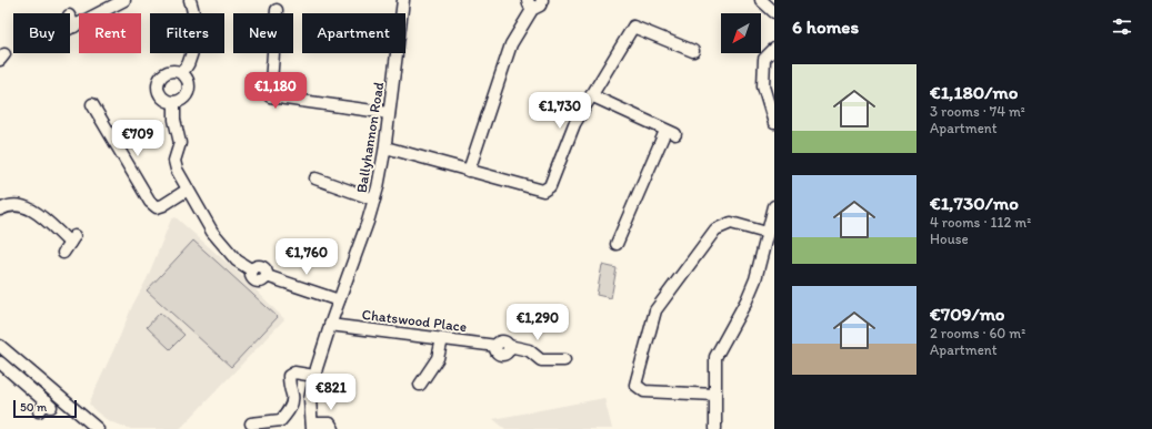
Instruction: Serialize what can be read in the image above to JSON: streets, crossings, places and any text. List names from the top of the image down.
{
  "streets": {
    "street": ["Ballyhannon Road", "Chatswood Place"]
  },
  "crossings": [
    ["Ballyhannon Road", "Chatswood Place"]
  ],
  "scale_bar": "50 m",
  "north": "bottom left",
  "page": {
    "heading": "6 homes",
    "chip": [
      "Buy",
      "Rent",
      "Filters",
      "New",
      "Apartment"
    ],
    "list": [
      {
        "name": "€1,180/mo",
        "note": "3 rooms · 74 m² · Apartment"
      },
      {
        "name": "€1,730/mo",
        "note": "4 rooms · 112 m² · House"
      },
      {
        "name": "€709/mo",
        "note": "2 rooms · 60 m² · Apartment"
      }
    ],
    "price": [
      "€1,180",
      "€1,730",
      "€709",
      "€1,760",
      "€1,290",
      "€821"
    ],
    "scale": "50 m"
  }
}
